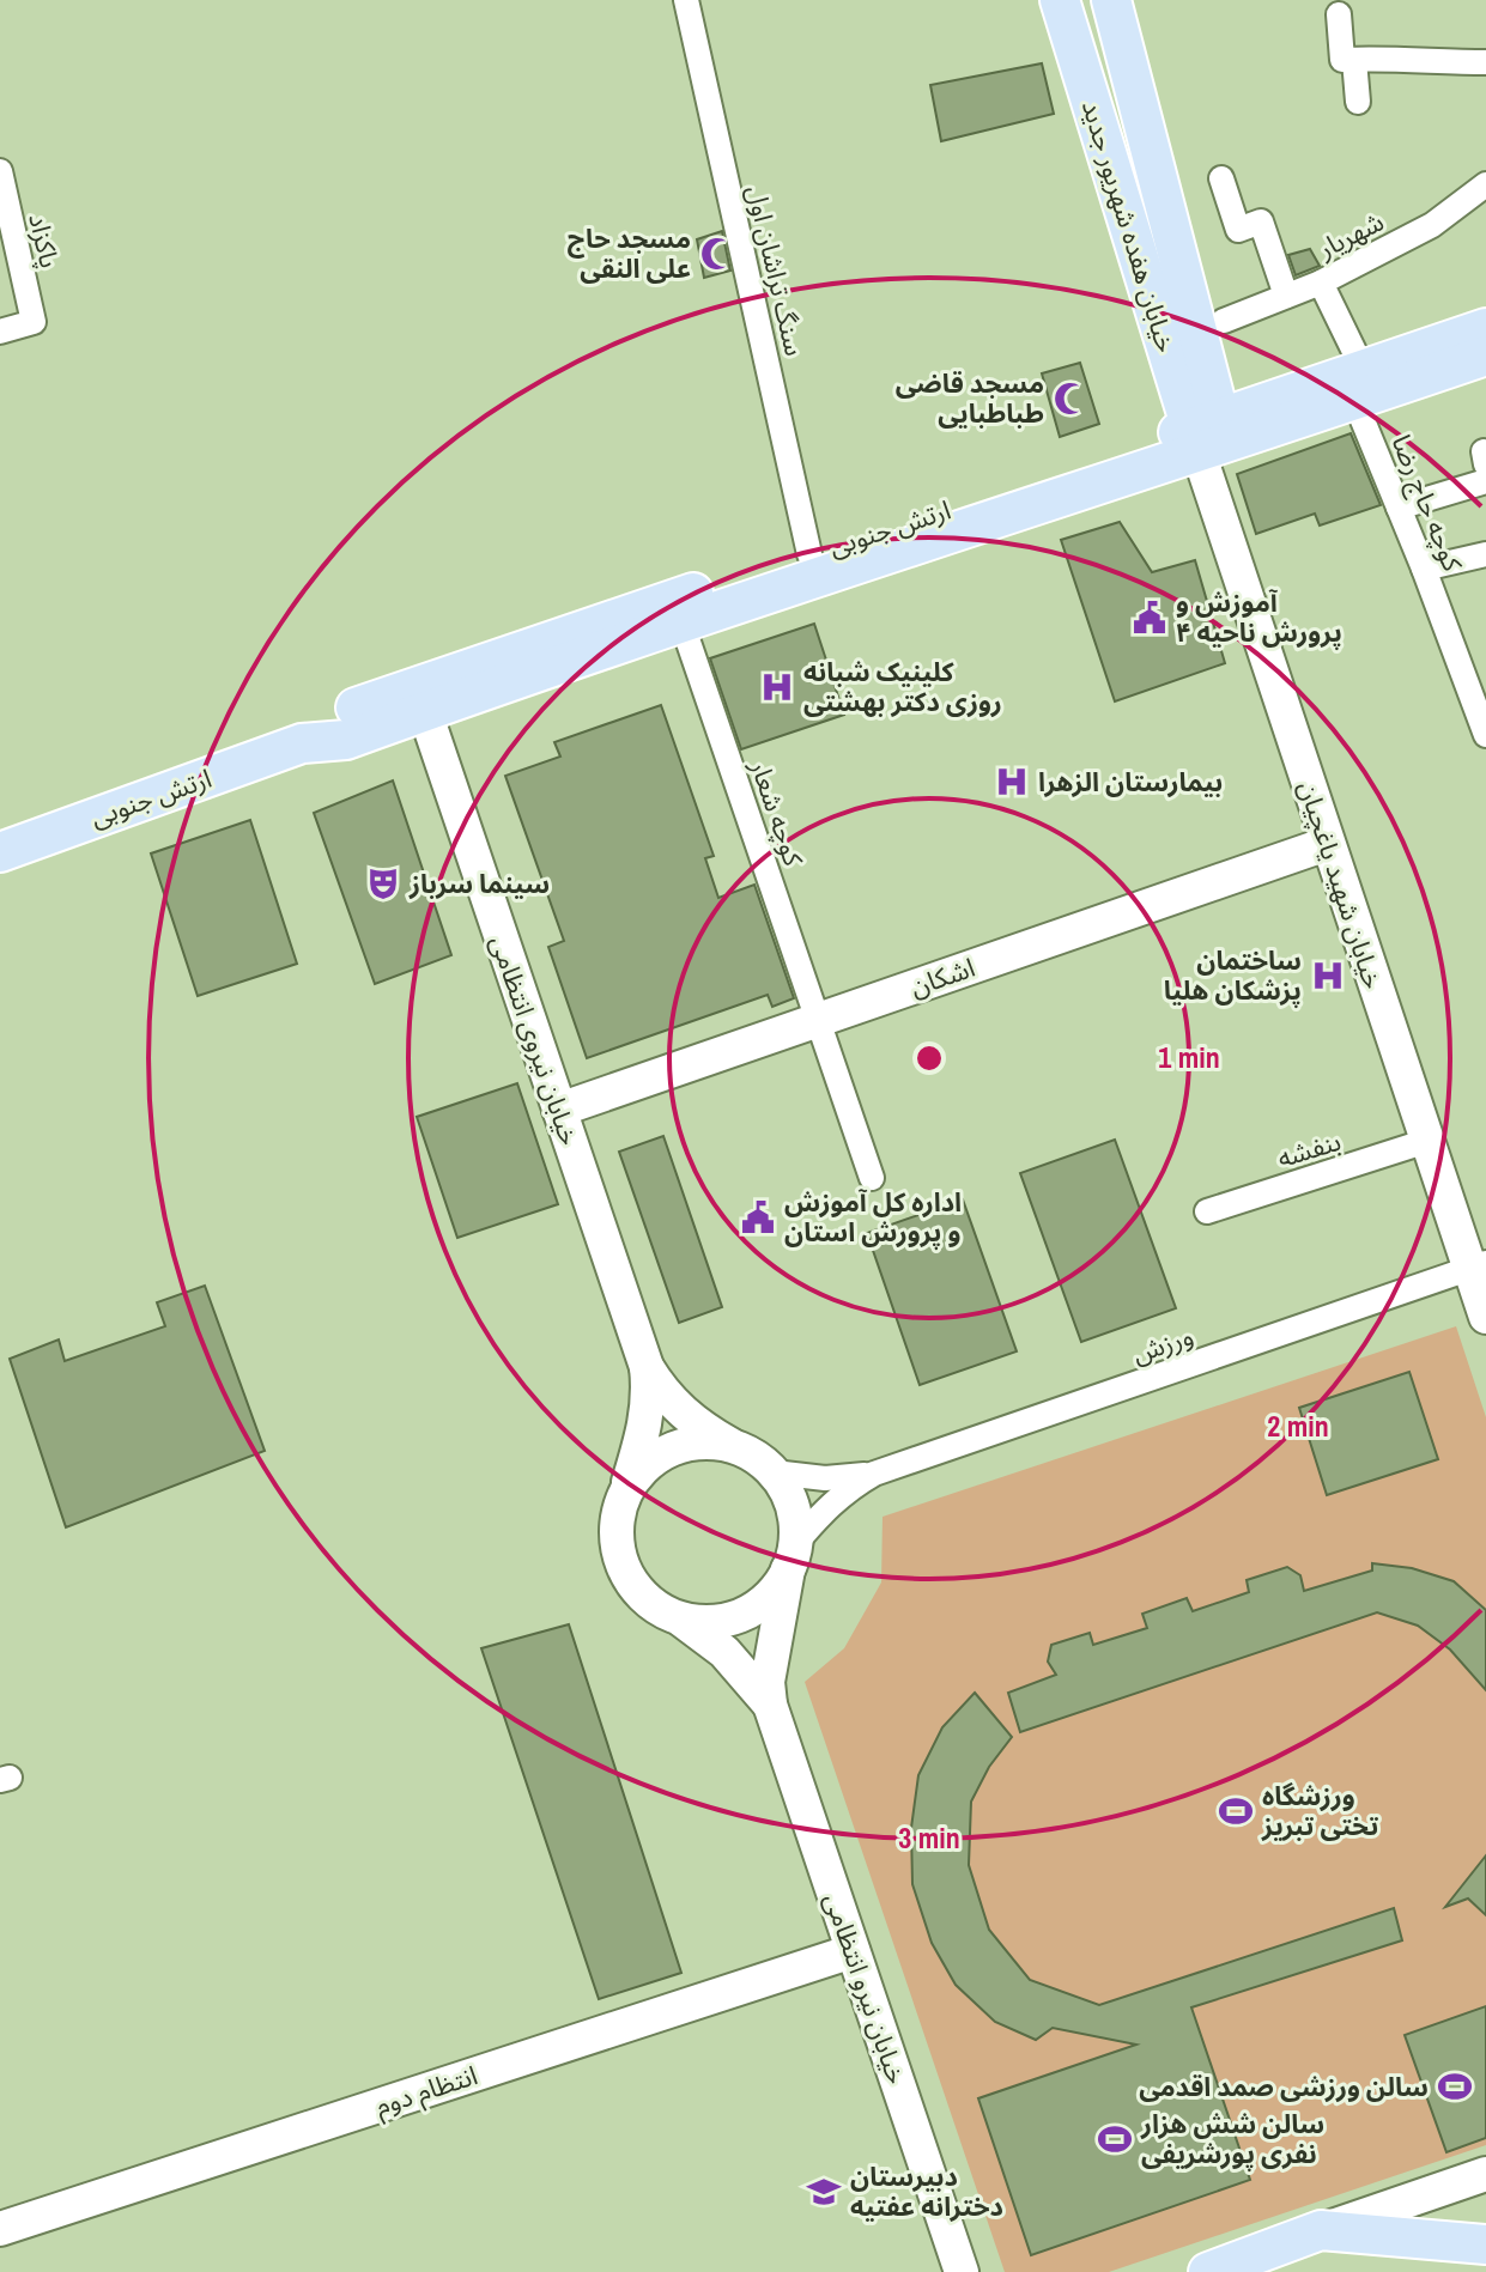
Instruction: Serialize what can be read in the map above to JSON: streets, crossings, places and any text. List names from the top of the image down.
{
  "streets": {
    "main road": ["خیابان هفده شهریور جدید", "ارتش جنوبی"],
    "street": [
      "شهریار",
      "پاکزاد",
      "سنگ تراشان اول",
      "کوچه حاج رضا",
      "کوچه شعار",
      "خیابان شهید یاغچیان",
      "اشکان",
      "خیابان نیروی انتظامی",
      "بنفشه",
      "ورزش",
      "خیابان نیرو انتظامی",
      "انتظام دوم"
    ]
  },
  "crossings": [
    ["خیابان هفده شهریور جدید", "ارتش جنوبی"],
    ["خیابان هفده شهریور جدید", "خیابان شهید یاغچیان"],
    ["شهریار", "کوچه حاج رضا"],
    ["شهریار", "ارتش جنوبی"],
    ["سنگ تراشان اول", "ارتش جنوبی"],
    ["کوچه حاج رضا", "ارتش جنوبی"],
    ["ارتش جنوبی", "کوچه شعار"],
    ["ارتش جنوبی", "خیابان شهید یاغچیان"],
    ["ارتش جنوبی", "خیابان نیروی انتظامی"],
    ["کوچه شعار", "اشکان"],
    ["خیابان شهید یاغچیان", "اشکان"],
    ["خیابان شهید یاغچیان", "بنفشه"],
    ["خیابان شهید یاغچیان", "ورزش"],
    ["اشکان", "خیابان نیروی انتظامی"],
    ["خیابان نیروی انتظامی", "ورزش"],
    ["خیابان نیروی انتظامی", "خیابان نیرو انتظامی"],
    ["ورزش", "خیابان نیرو انتظامی"],
    ["خیابان نیرو انتظامی", "انتظام دوم"]
  ],
  "places": {
    "mosque": ["مسجد حاج علی النقی", "مسجد قاضی طباطبایی"],
    "public building": ["آموزش و پرورش ناحیه ۴", "اداره کل آموزش و پرورش استان"],
    "hospital": ["کلینیک شبانه روزی دکتر بهشتی", "بیمارستان الزهرا", "ساختمان پزشکان هلیا"],
    "theatre": ["سینما سرباز"],
    "sports": ["ورزشگاه تختی تبریز", "سالن ورزشی صمد اقدمی", "سالن شش هزار نفری پورشریفی"],
    "school or university": ["دبیرستان دخترانه عفتیه"]
  },
  "rings": ["1 min", "2 min", "3 min"]
}
